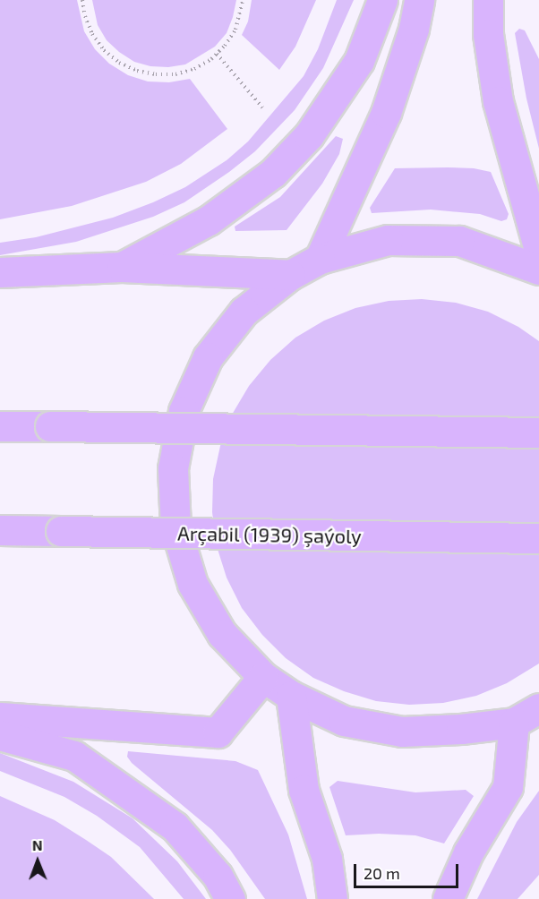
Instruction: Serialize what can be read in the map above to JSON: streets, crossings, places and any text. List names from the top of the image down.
{
  "streets": {
    "main road": ["Arçabil (1939) şaýoly"]
  },
  "scale_bar": "20 m",
  "north": "top"
}
